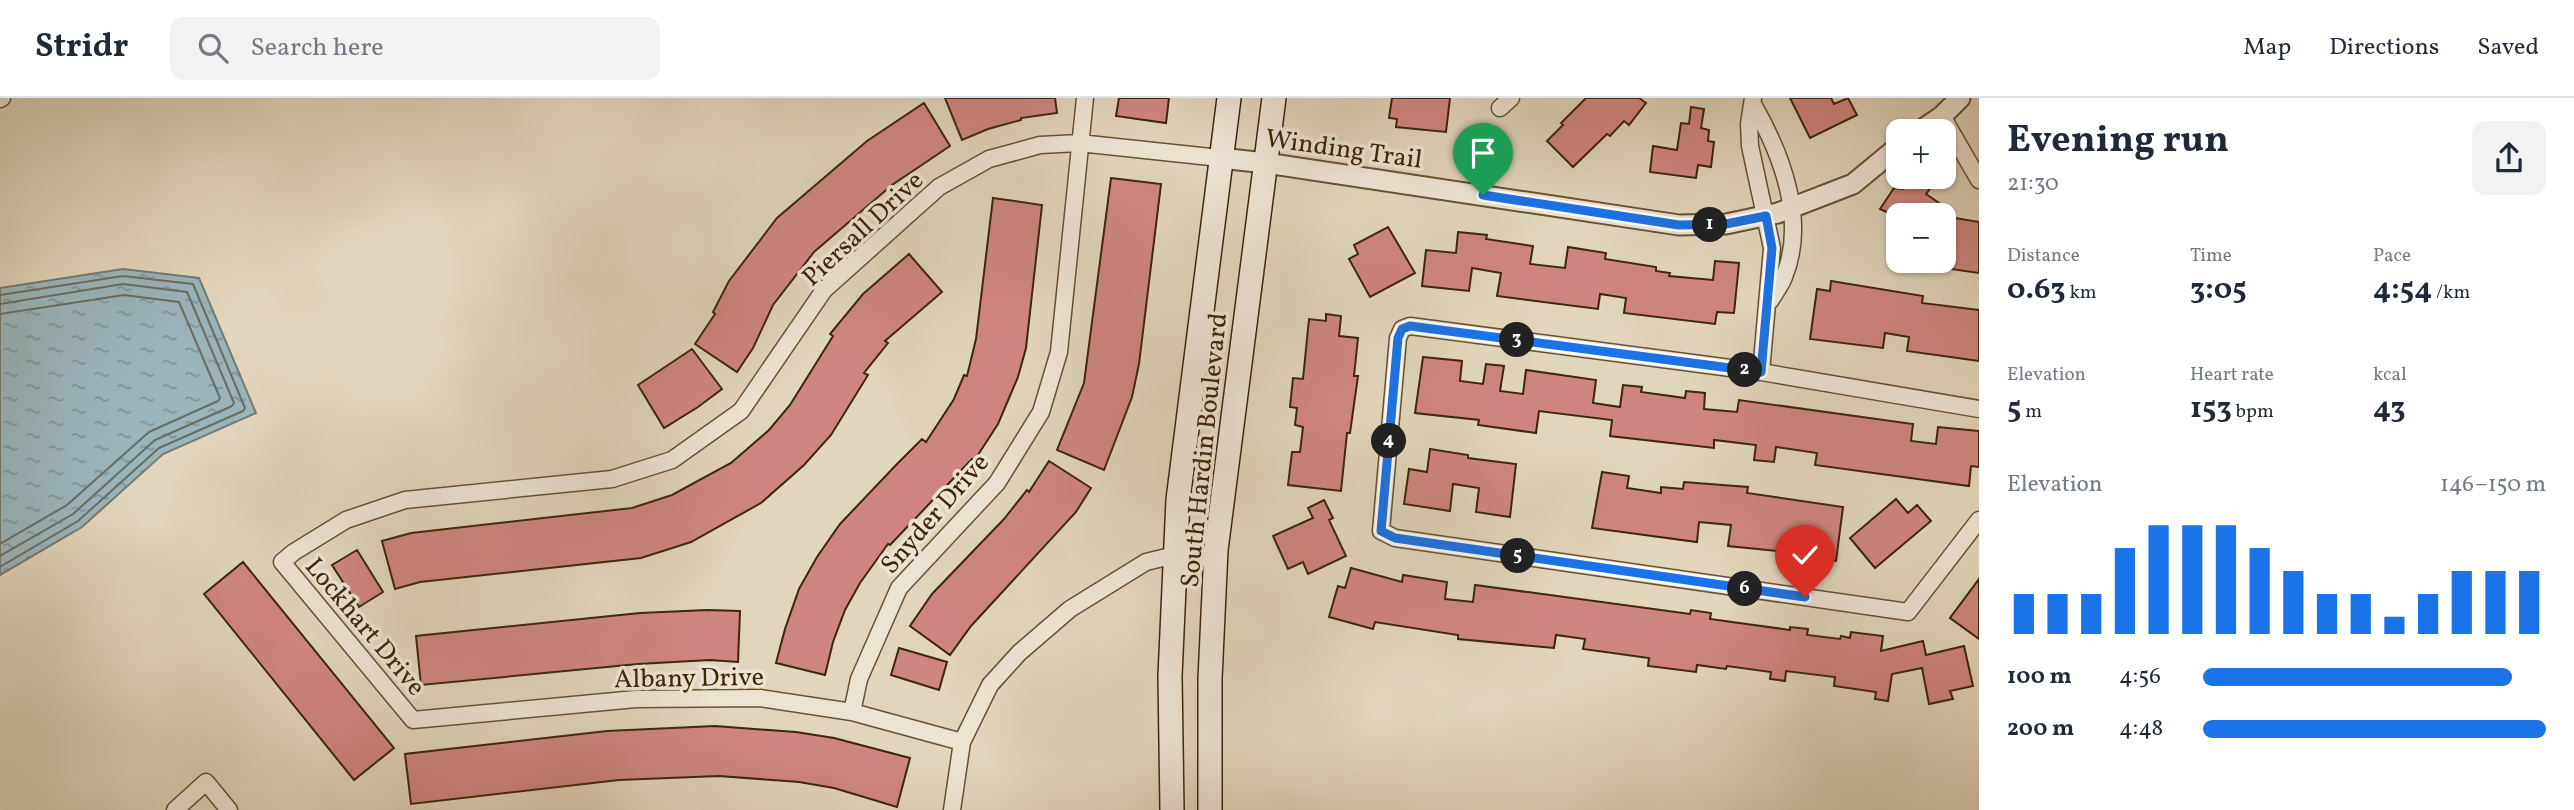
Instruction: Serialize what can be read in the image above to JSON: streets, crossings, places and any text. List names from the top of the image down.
{
  "streets": {
    "main road": ["South Hardin Boulevard"],
    "street": [
      "Winding Trail",
      "Piersall Drive",
      "Snyder Drive",
      "Lockhart Drive",
      "Albany Drive"
    ]
  },
  "crossings": [
    ["Winding Trail", "Piersall Drive"],
    ["Winding Trail", "South Hardin Boulevard"],
    ["Piersall Drive", "South Hardin Boulevard"],
    ["Piersall Drive", "Snyder Drive"],
    ["Piersall Drive", "Lockhart Drive"],
    ["Snyder Drive", "Albany Drive"],
    ["Lockhart Drive", "Albany Drive"]
  ],
  "page": {
    "header": "Stridr",
    "search": "Search here",
    "nav": ["Map", "Directions", "Saved"],
    "heading": ["Evening run", "21:30"],
    "map_buttons": ["+", "−"],
    "pins": [
      "1",
      "3",
      "2",
      "4",
      "5",
      "6"
    ],
    "stats": [
      ["Distance", "0.63 km"],
      ["Time", "3:05"],
      ["Pace", "4:54 /km"],
      ["Elevation", "5 m"],
      ["Heart rate", "153 bpm"],
      ["kcal", "43"]
    ],
    "chart": ["Elevation", "146–150 m"],
    "list": [
      {
        "name": "100 m",
        "note": "4:56"
      },
      {
        "name": "200 m",
        "note": "4:48"
      }
    ]
  }
}
